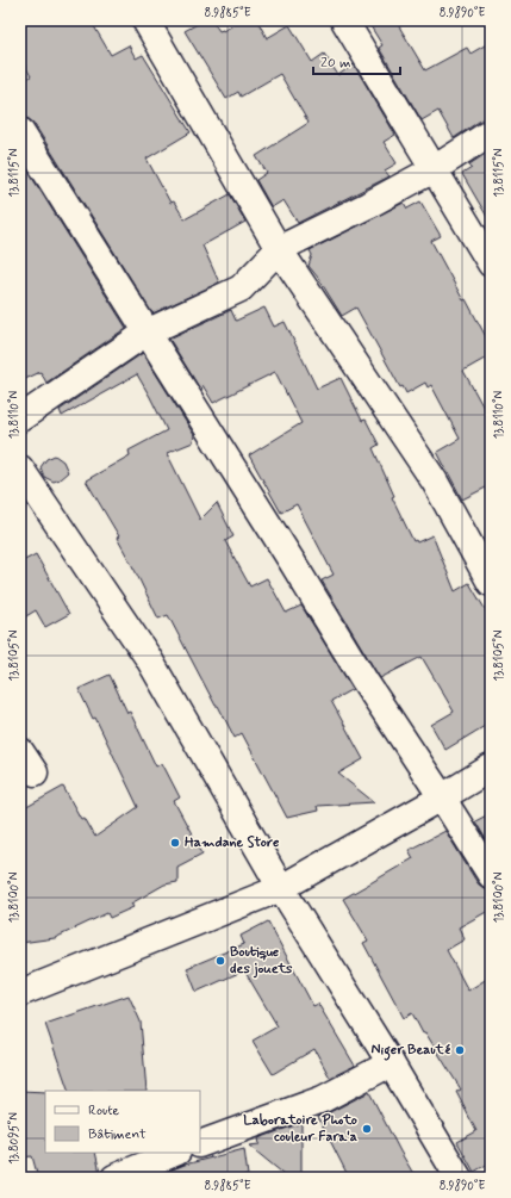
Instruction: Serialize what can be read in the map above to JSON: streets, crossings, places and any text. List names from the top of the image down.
{
  "places": [
    "Hamdane Store",
    "Boutique des jouets",
    "Niger Beauté",
    "Laboratoire Photo couleur Fara'a"
  ],
  "legend": ["Route", "Bâtiment"],
  "scale_bar": "20 m",
  "coordinates": [
    "8.9885°E",
    "8.9890°E",
    "13.8115°N",
    "13.8110°N",
    "13.8105°N",
    "13.8100°N",
    "13.8095°N"
  ]
}
